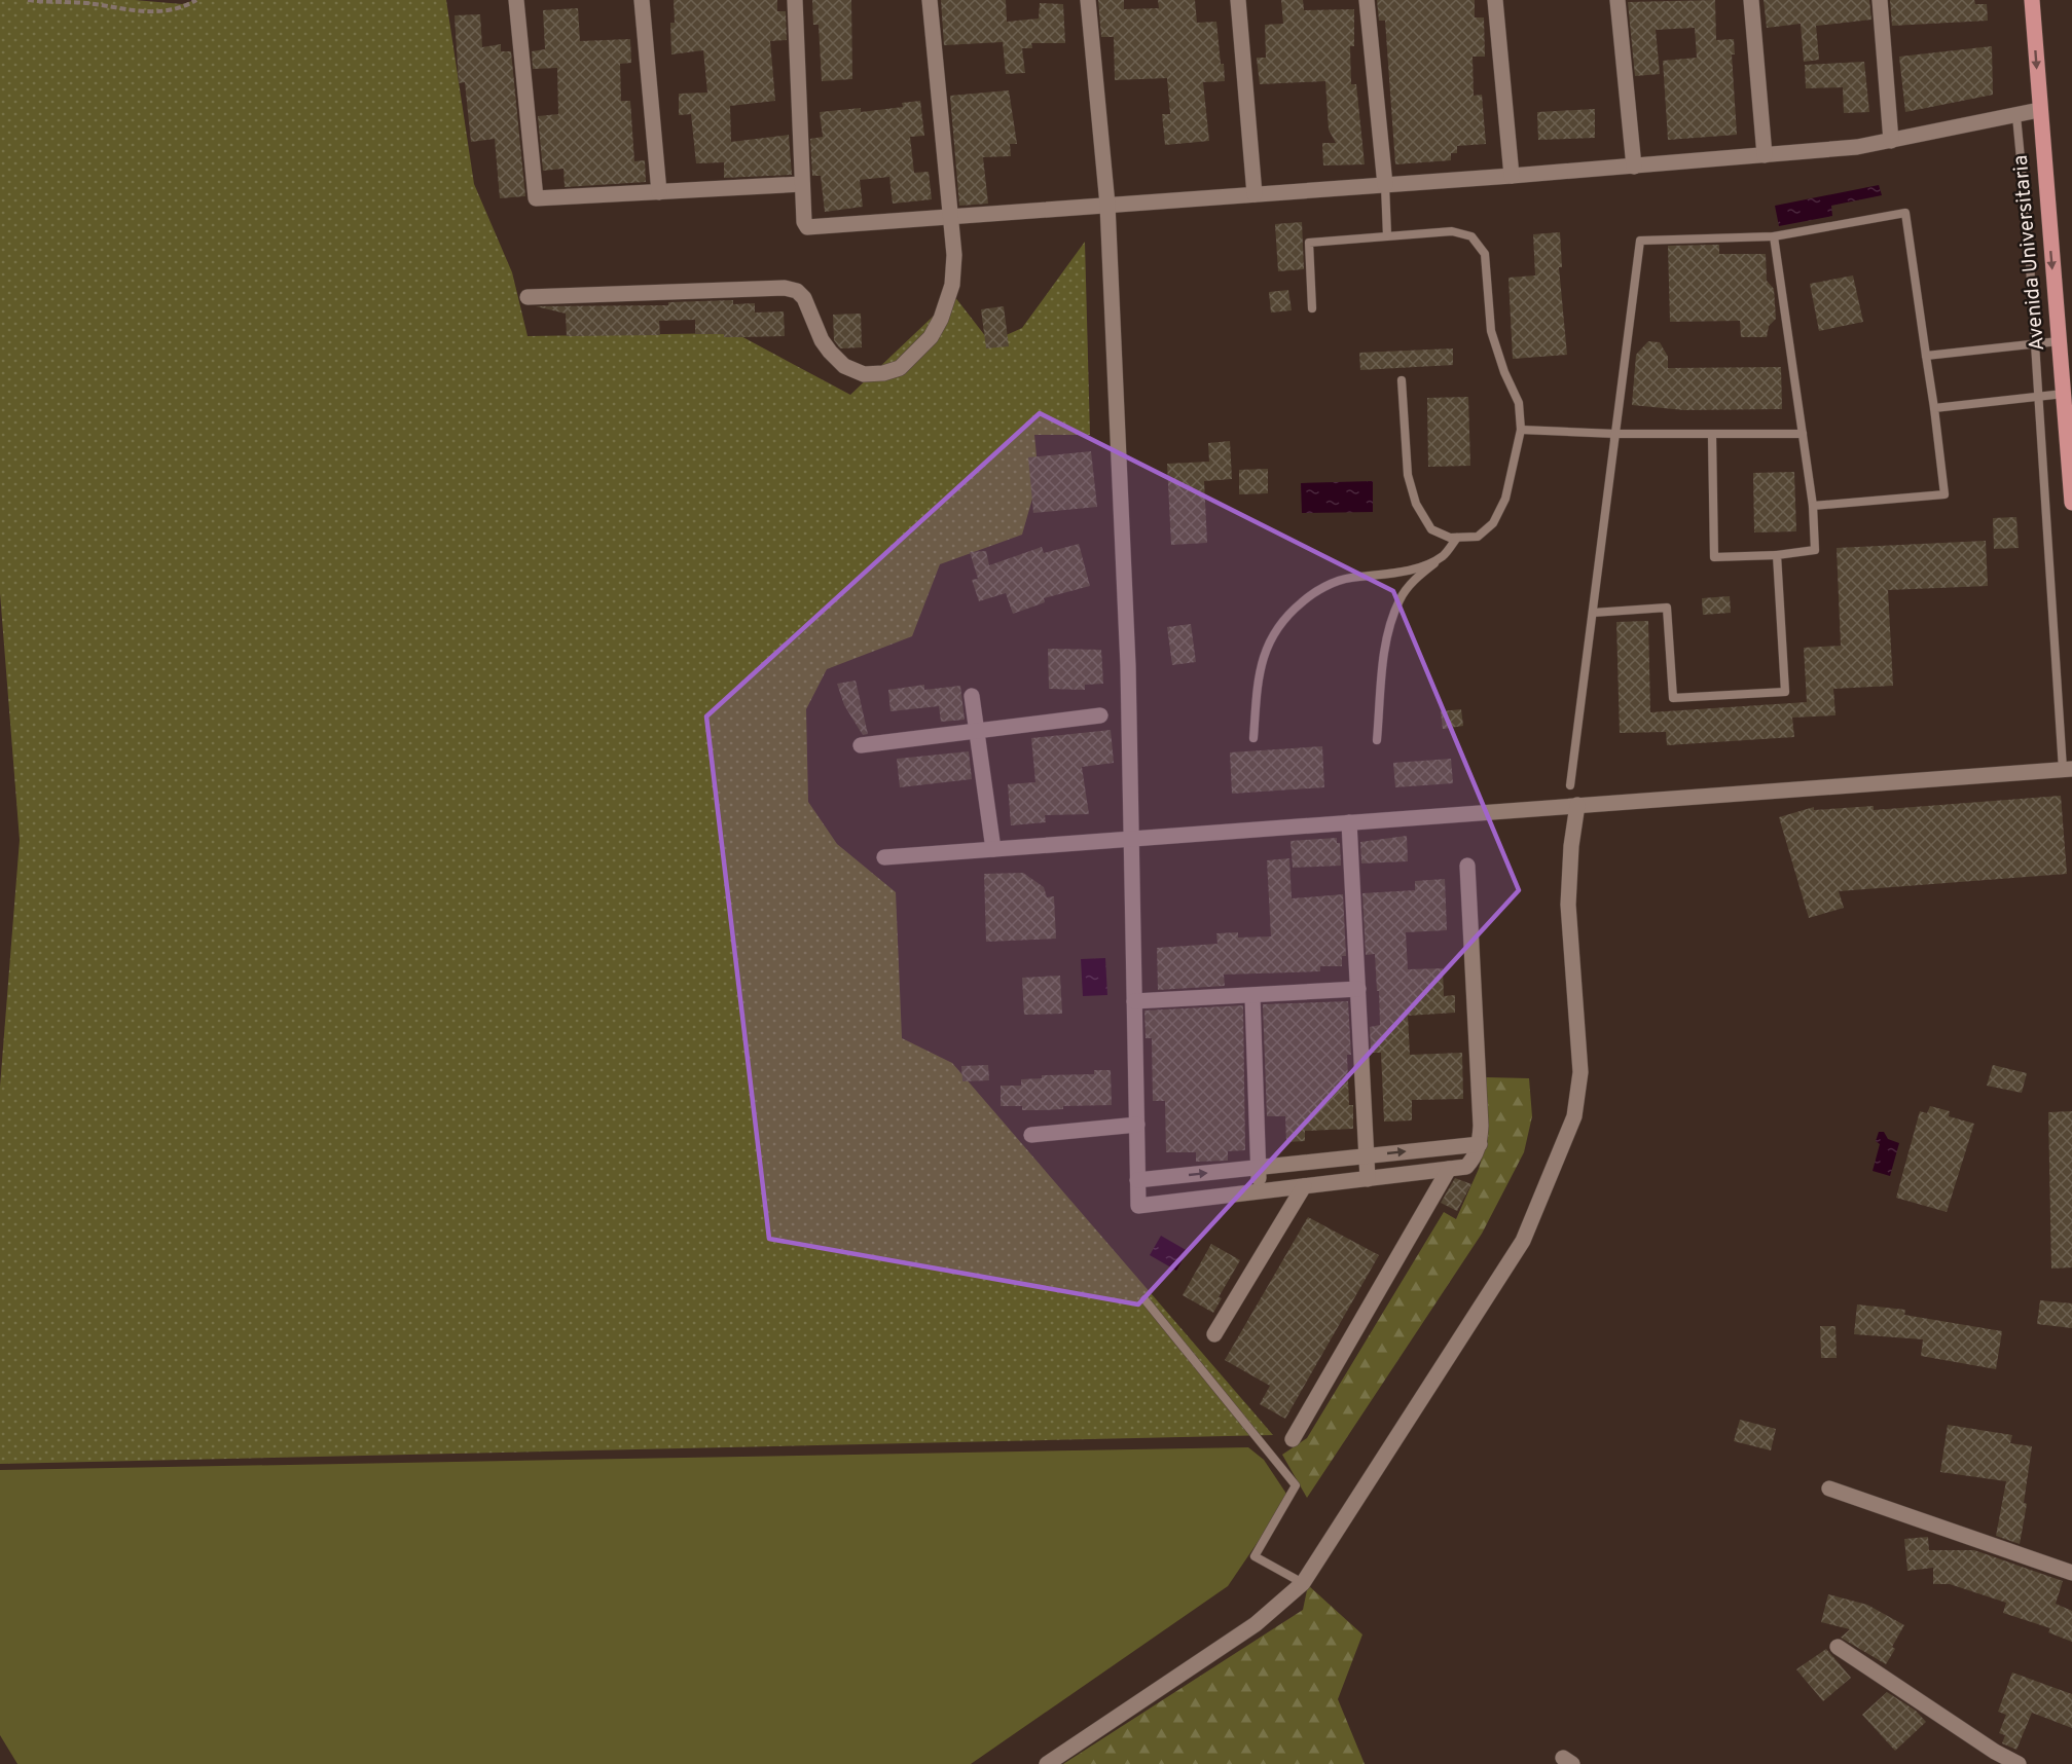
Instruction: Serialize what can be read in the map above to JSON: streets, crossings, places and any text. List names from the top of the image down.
{
  "streets": {
    "main road": ["Avenida Universitaria"]
  },
  "one_way": ["Avenida Universitaria"]
}
